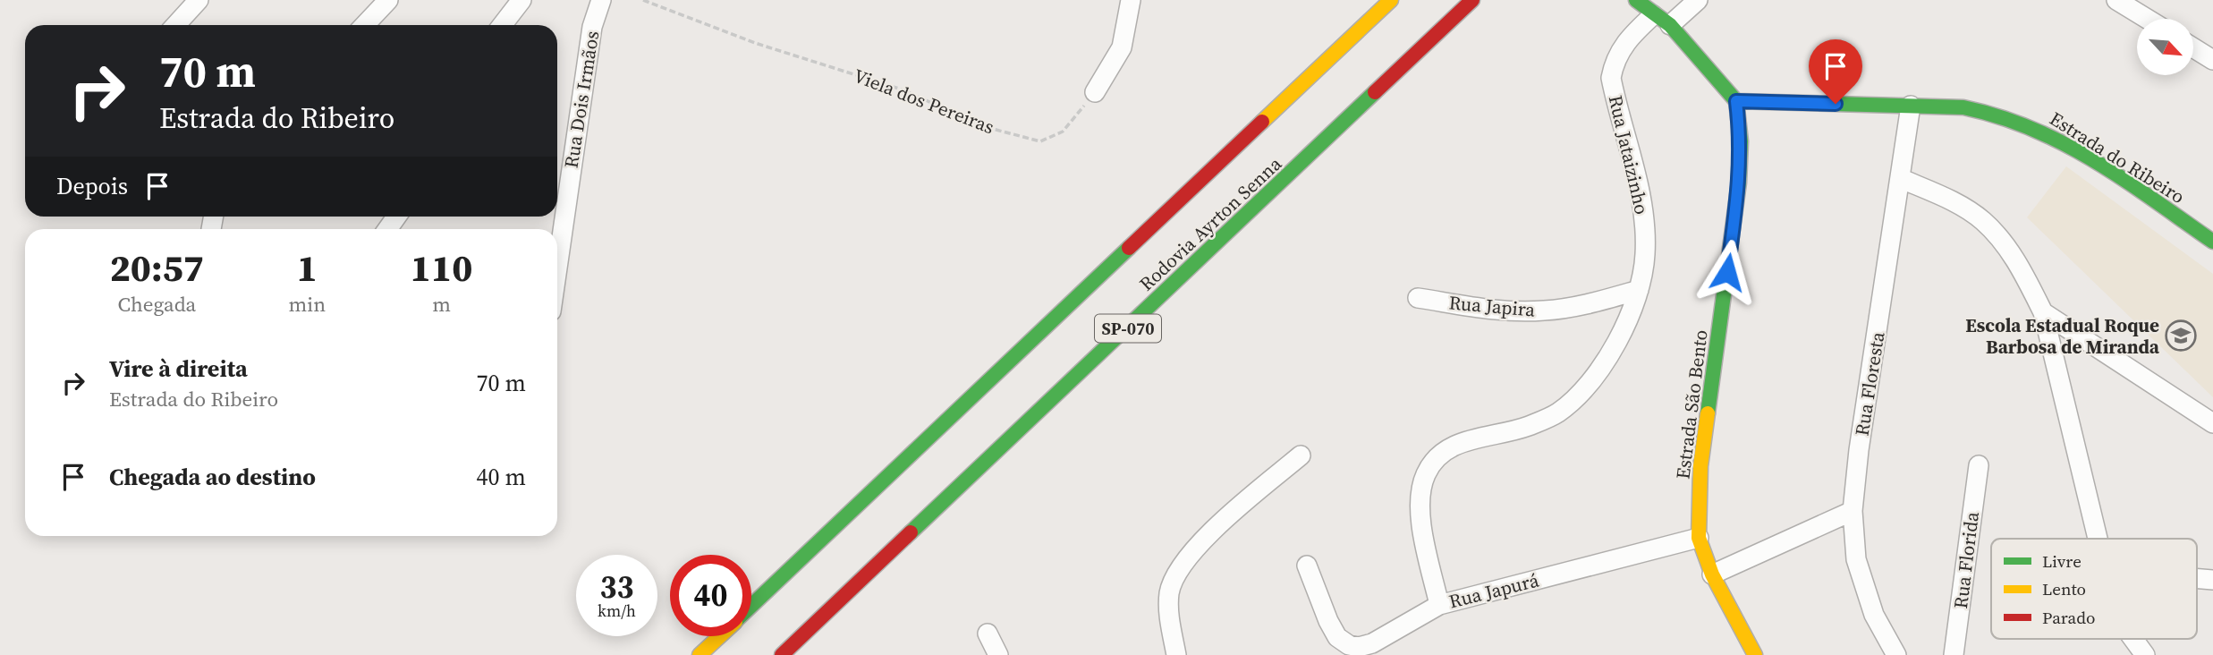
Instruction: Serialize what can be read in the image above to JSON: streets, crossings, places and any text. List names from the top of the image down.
{
  "streets": {
    "main road": [
      "Estrada do Ribeiro",
      "Rodovia Ayrton Senna",
      "SP-070",
      "Estrada São Bento"
    ],
    "street": [
      "Rua Dois Irmãos",
      "Rua Jataizinho",
      "Rua Japira",
      "Rua Floresta",
      "Rua Florida",
      "Rua Japurá"
    ],
    "path": ["Viela dos Pereiras"]
  },
  "crossings": [
    ["Rua Jataizinho", "Rua Japira"],
    ["Rua Jataizinho", "Rua Japurá"],
    ["Estrada do Ribeiro", "Rua Floresta"],
    ["Estrada do Ribeiro", "Estrada São Bento"],
    ["Estrada São Bento", "Rua Japurá"]
  ],
  "places": {
    "school or university": ["Escola Estadual Roque Barbosa de Miranda"]
  },
  "legend": ["Livre", "Lento", "Parado"],
  "north": "bottom right",
  "page": {
    "turn": ["70 m", "Estrada do Ribeiro"],
    "then": "Depois",
    "eta": [
      "20:57",
      "Chegada",
      "1",
      "min",
      "110",
      "m"
    ],
    "list": [
      {
        "name": "Vire à direita",
        "note": "Estrada do Ribeiro",
        "value": "70 m"
      },
      {
        "name": "Chegada ao destino",
        "value": "40 m"
      }
    ],
    "speed": "33 km/h",
    "limit": "40"
  }
}
